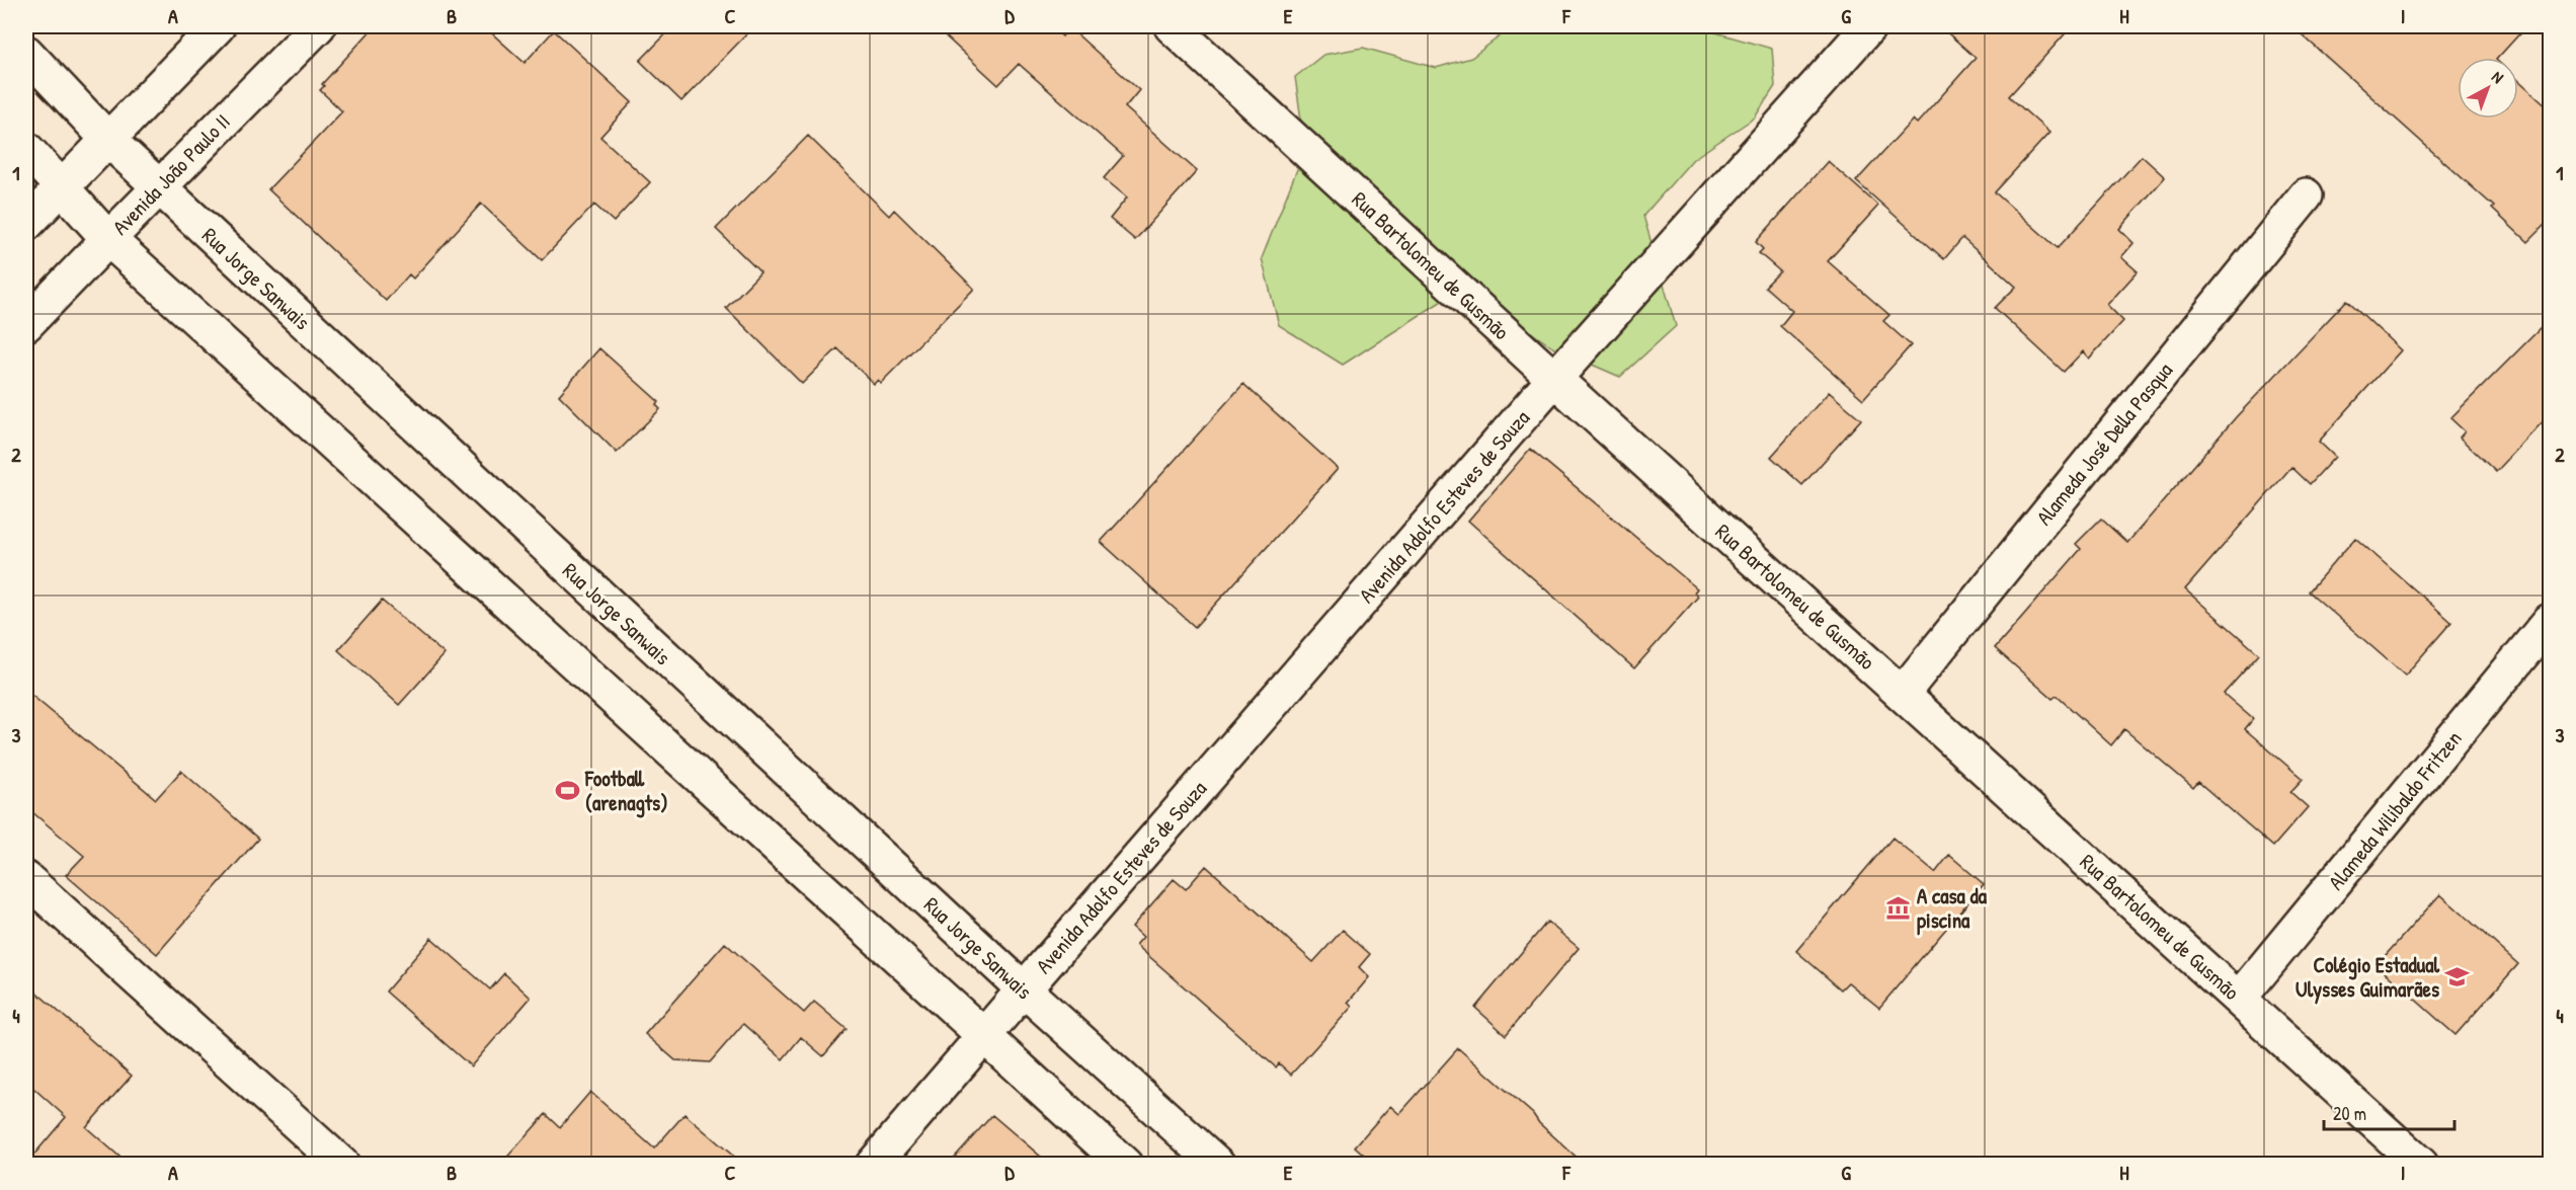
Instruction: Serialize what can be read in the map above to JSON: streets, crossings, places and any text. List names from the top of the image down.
{
  "streets": {
    "street": [
      "Avenida João Paulo II",
      "Rua Bartolomeu de Gusmão",
      "Rua Jorge Sanwais",
      "Alameda José Della Pasqua",
      "Avenida Adolfo Esteves de Souza",
      "Alameda Wilibaldo Fritzen"
    ]
  },
  "crossings": [
    ["Avenida João Paulo II", "Rua Jorge Sanwais"],
    ["Rua Bartolomeu de Gusmão", "Alameda José Della Pasqua"],
    ["Rua Bartolomeu de Gusmão", "Avenida Adolfo Esteves de Souza"],
    ["Rua Bartolomeu de Gusmão", "Alameda Wilibaldo Fritzen"],
    ["Rua Jorge Sanwais", "Avenida Adolfo Esteves de Souza"]
  ],
  "places": {
    "sports": ["Football (arenagts)"],
    "museum": ["A casa da piscina"],
    "school or university": ["Colégio Estadual Ulysses Guimarães"]
  },
  "scale_bar": "20 m",
  "north": "top right",
  "grid": {
    "columns": [
      "A",
      "B",
      "C",
      "D",
      "E",
      "F",
      "G",
      "H",
      "I"
    ],
    "rows": [
      "1",
      "2",
      "3",
      "4"
    ]
  }
}
